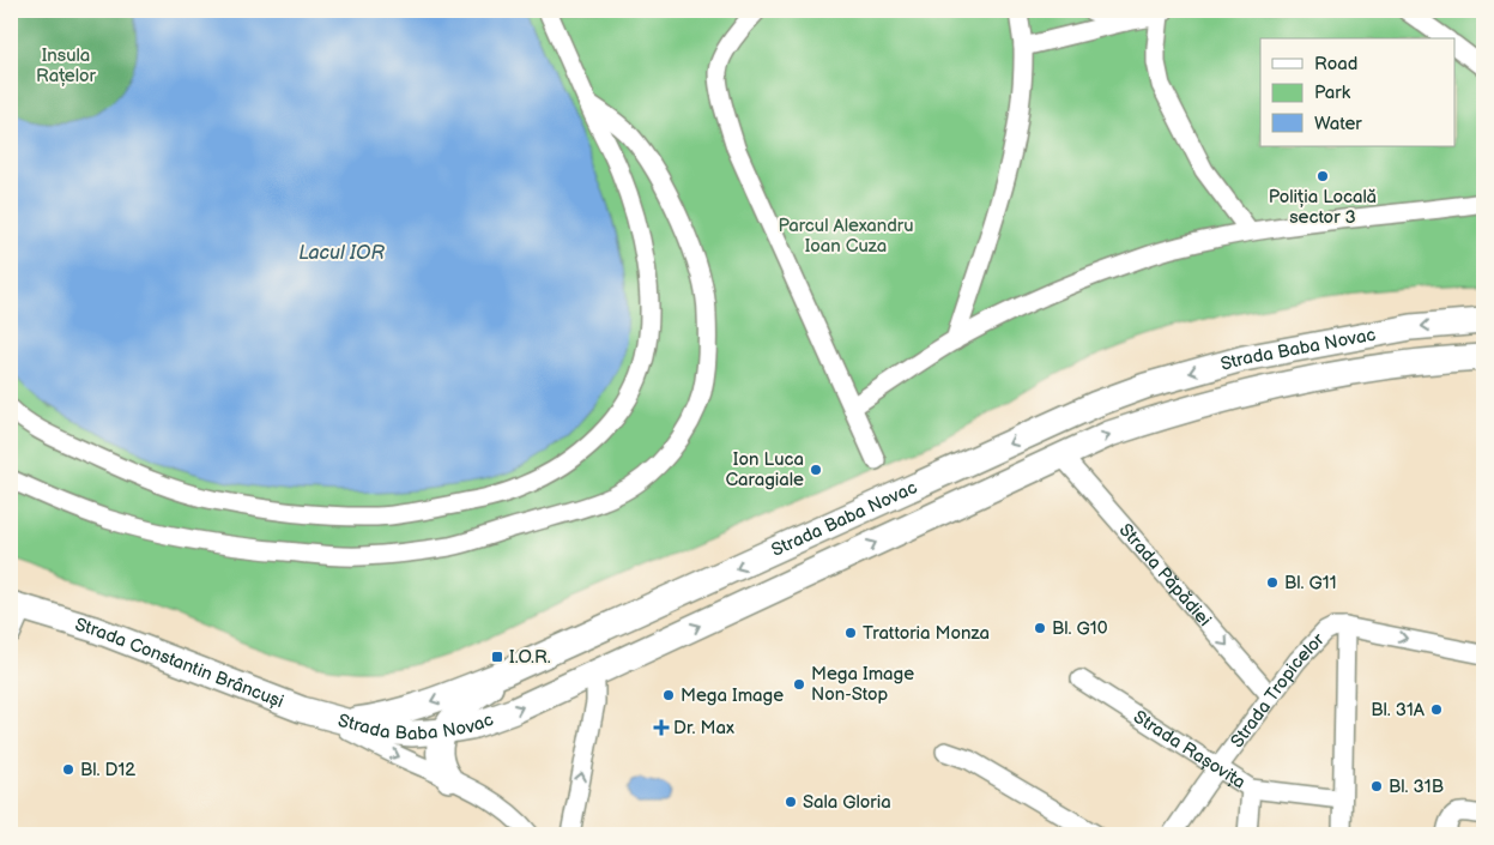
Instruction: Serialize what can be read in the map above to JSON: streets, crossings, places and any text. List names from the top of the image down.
{
  "streets": {
    "main road": ["Strada Baba Novac", "Strada Constantin Brâncuși"],
    "street": ["Strada Păpădiei", "Strada Tropicelor", "Strada Rașovița"]
  },
  "crossings": [
    ["Strada Baba Novac", "Strada Păpădiei"],
    ["Strada Baba Novac", "Strada Constantin Brâncuși"],
    ["Strada Păpădiei", "Strada Tropicelor"],
    ["Strada Tropicelor", "Strada Rașovița"]
  ],
  "one_way": ["Strada Păpădiei"],
  "water": ["Lacul IOR"],
  "parks": ["Insula Rațelor", "Parcul Alexandru Ioan Cuza"],
  "places": {
    "other": [
      "Poliția Locală sector 3",
      "Ion Luca Caragiale",
      "Bl. G11",
      "Bl. G10",
      "Trattoria Monza",
      "Mega Image Non-Stop",
      "Mega Image",
      "Bl. 31A",
      "Bl. D12",
      "Bl. 31B",
      "Sala Gloria"
    ],
    "transit": ["I.O.R."],
    "health": ["Dr. Max"]
  },
  "legend": ["Road", "Park", "Water"]
}
